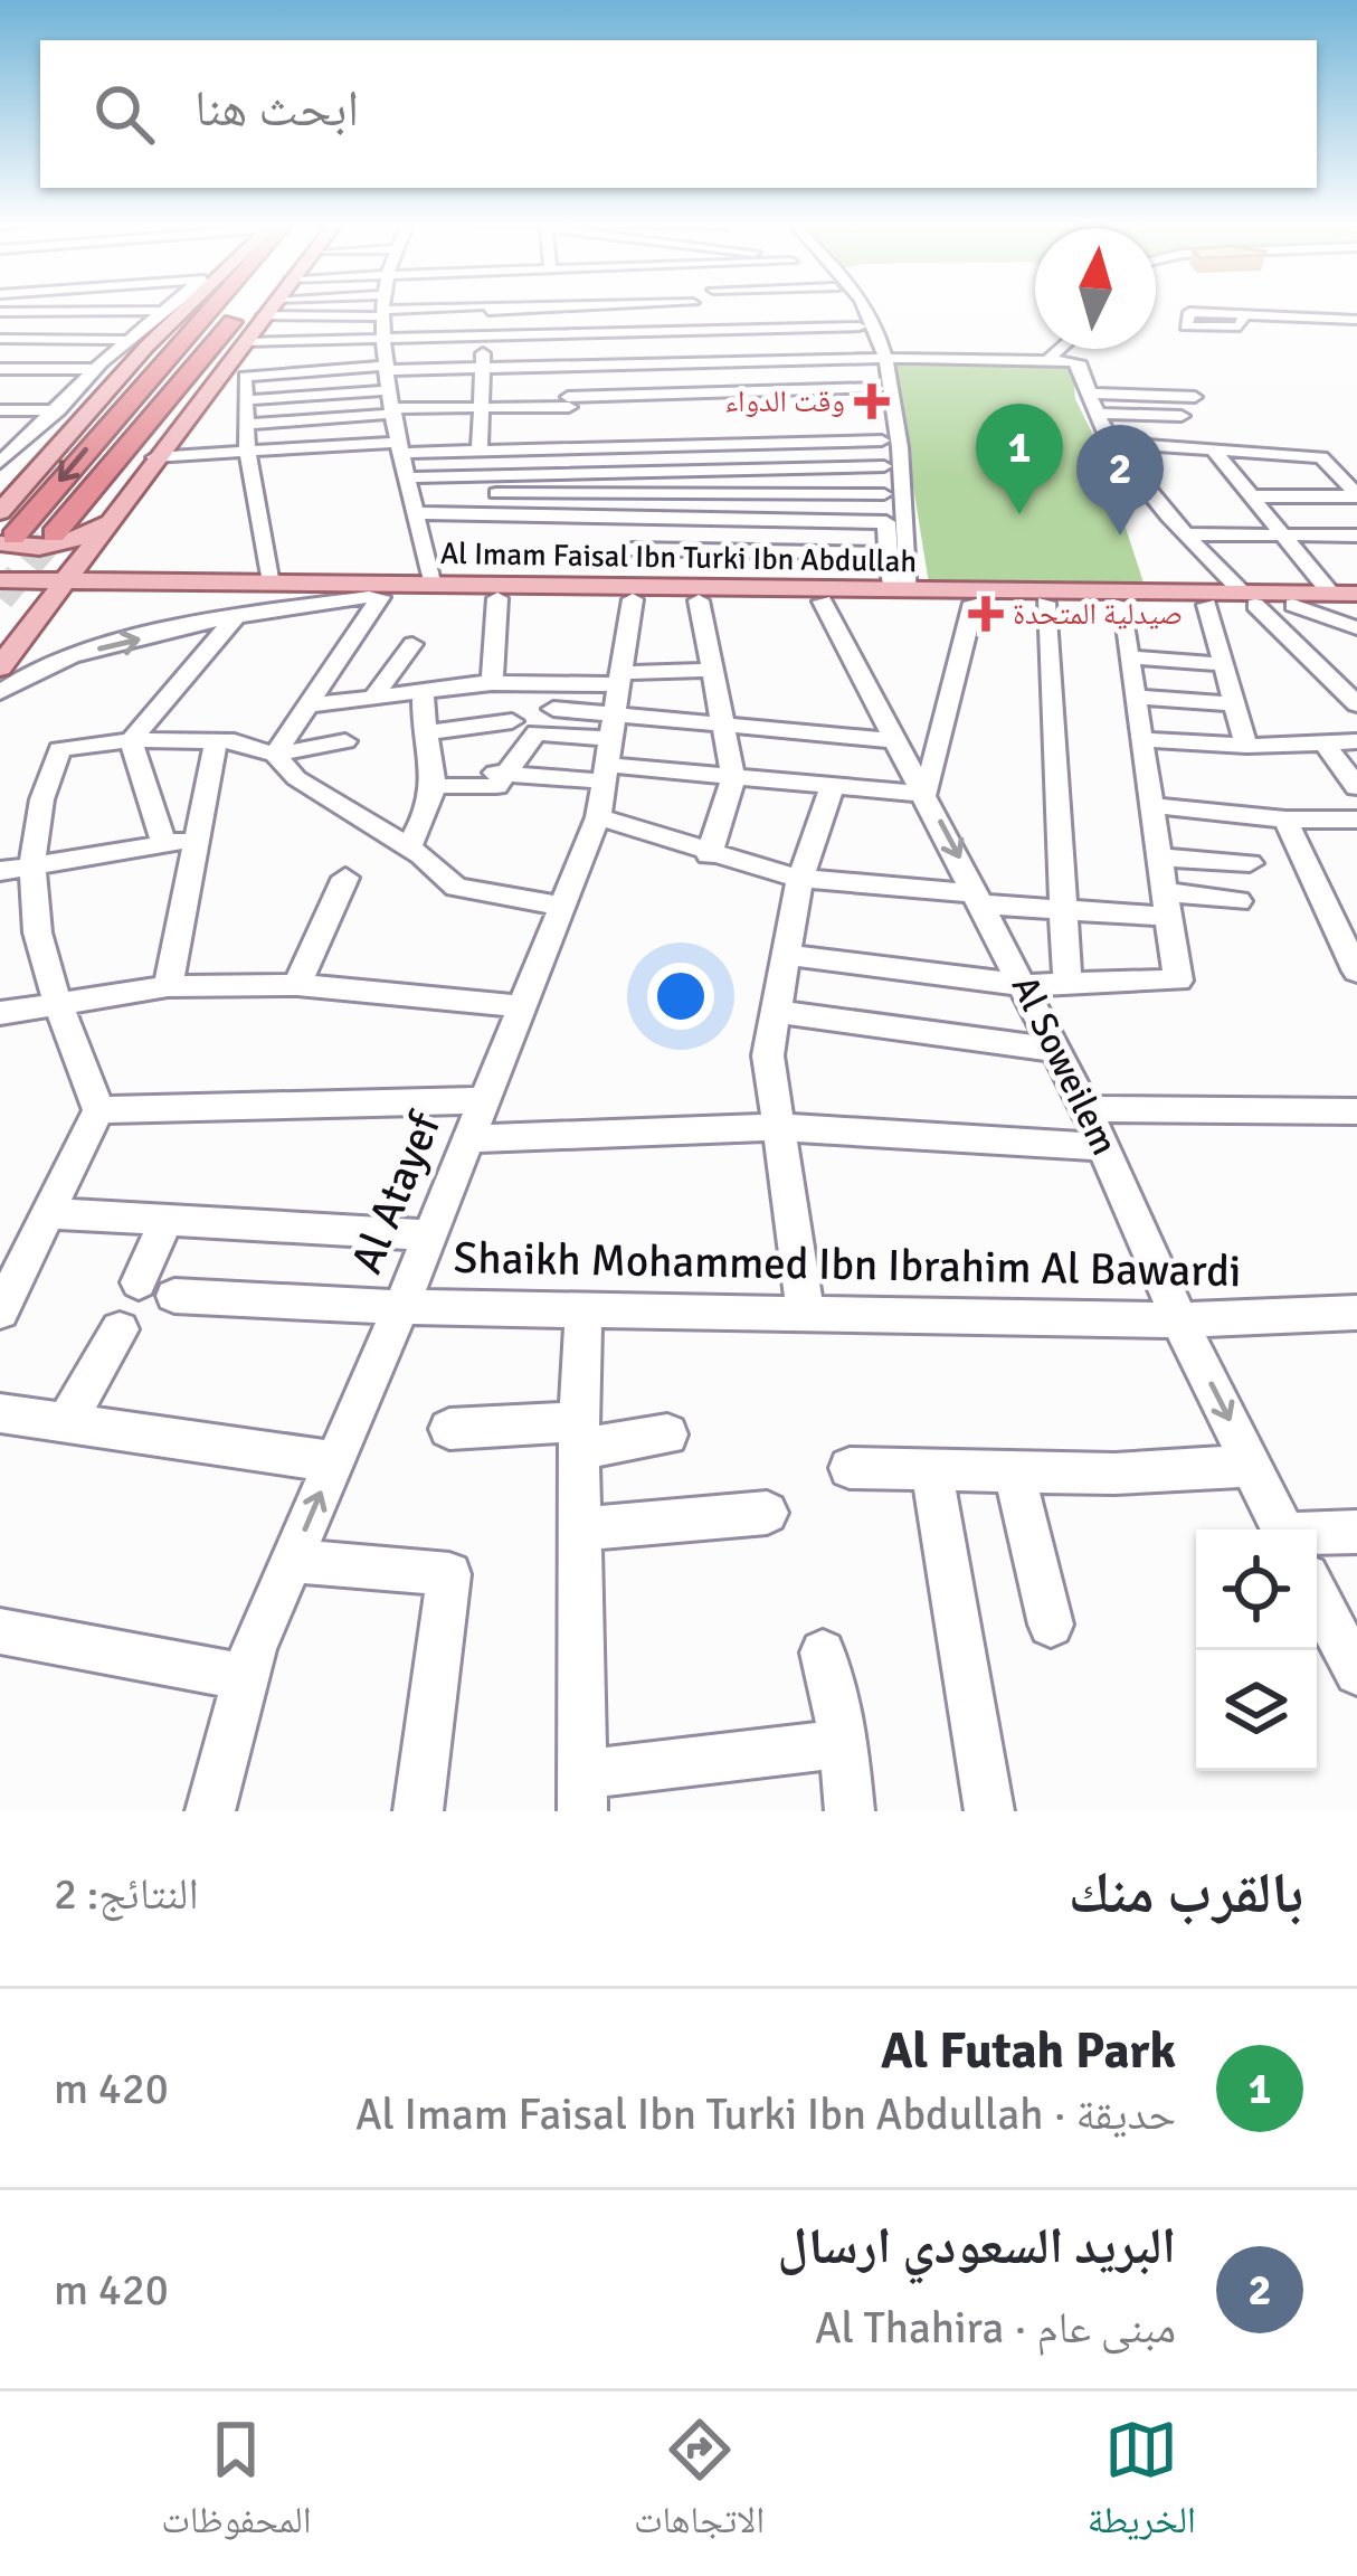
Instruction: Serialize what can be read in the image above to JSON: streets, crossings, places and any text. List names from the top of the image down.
{
  "streets": {
    "main road": ["Al Imam Faisal Ibn Turki Ibn Abdullah"],
    "street": ["Al Soweilem", "Al Atayef", "Shaikh Mohammed Ibn Ibrahim Al Bawardi"]
  },
  "crossings": [
    ["Al Imam Faisal Ibn Turki Ibn Abdullah", "Al Soweilem"],
    ["Al Imam Faisal Ibn Turki Ibn Abdullah", "Al Atayef"],
    ["Al Soweilem", "Shaikh Mohammed Ibn Ibrahim Al Bawardi"],
    ["Al Atayef", "Shaikh Mohammed Ibn Ibrahim Al Bawardi"]
  ],
  "places": {
    "health": ["وقت الدواء", "صيدلية المتحدة"]
  },
  "north": "top",
  "page": {
    "search": "ابحث هنا",
    "pins": ["1", "2"],
    "heading": ["بالقرب منك", "النتائج: 2"],
    "list": [
      {
        "mark": "1",
        "name": "Al Futah Park",
        "note": "حديقة · Al Imam Faisal Ibn Turki Ibn Abdullah",
        "value": "420 m"
      },
      {
        "mark": "2",
        "name": "البريد السعودي ارسال",
        "note": "مبنى عام · Al Thahira",
        "value": "420 m"
      }
    ],
    "nav": ["الخريطة", "الاتجاهات", "المحفوظات"]
  }
}
